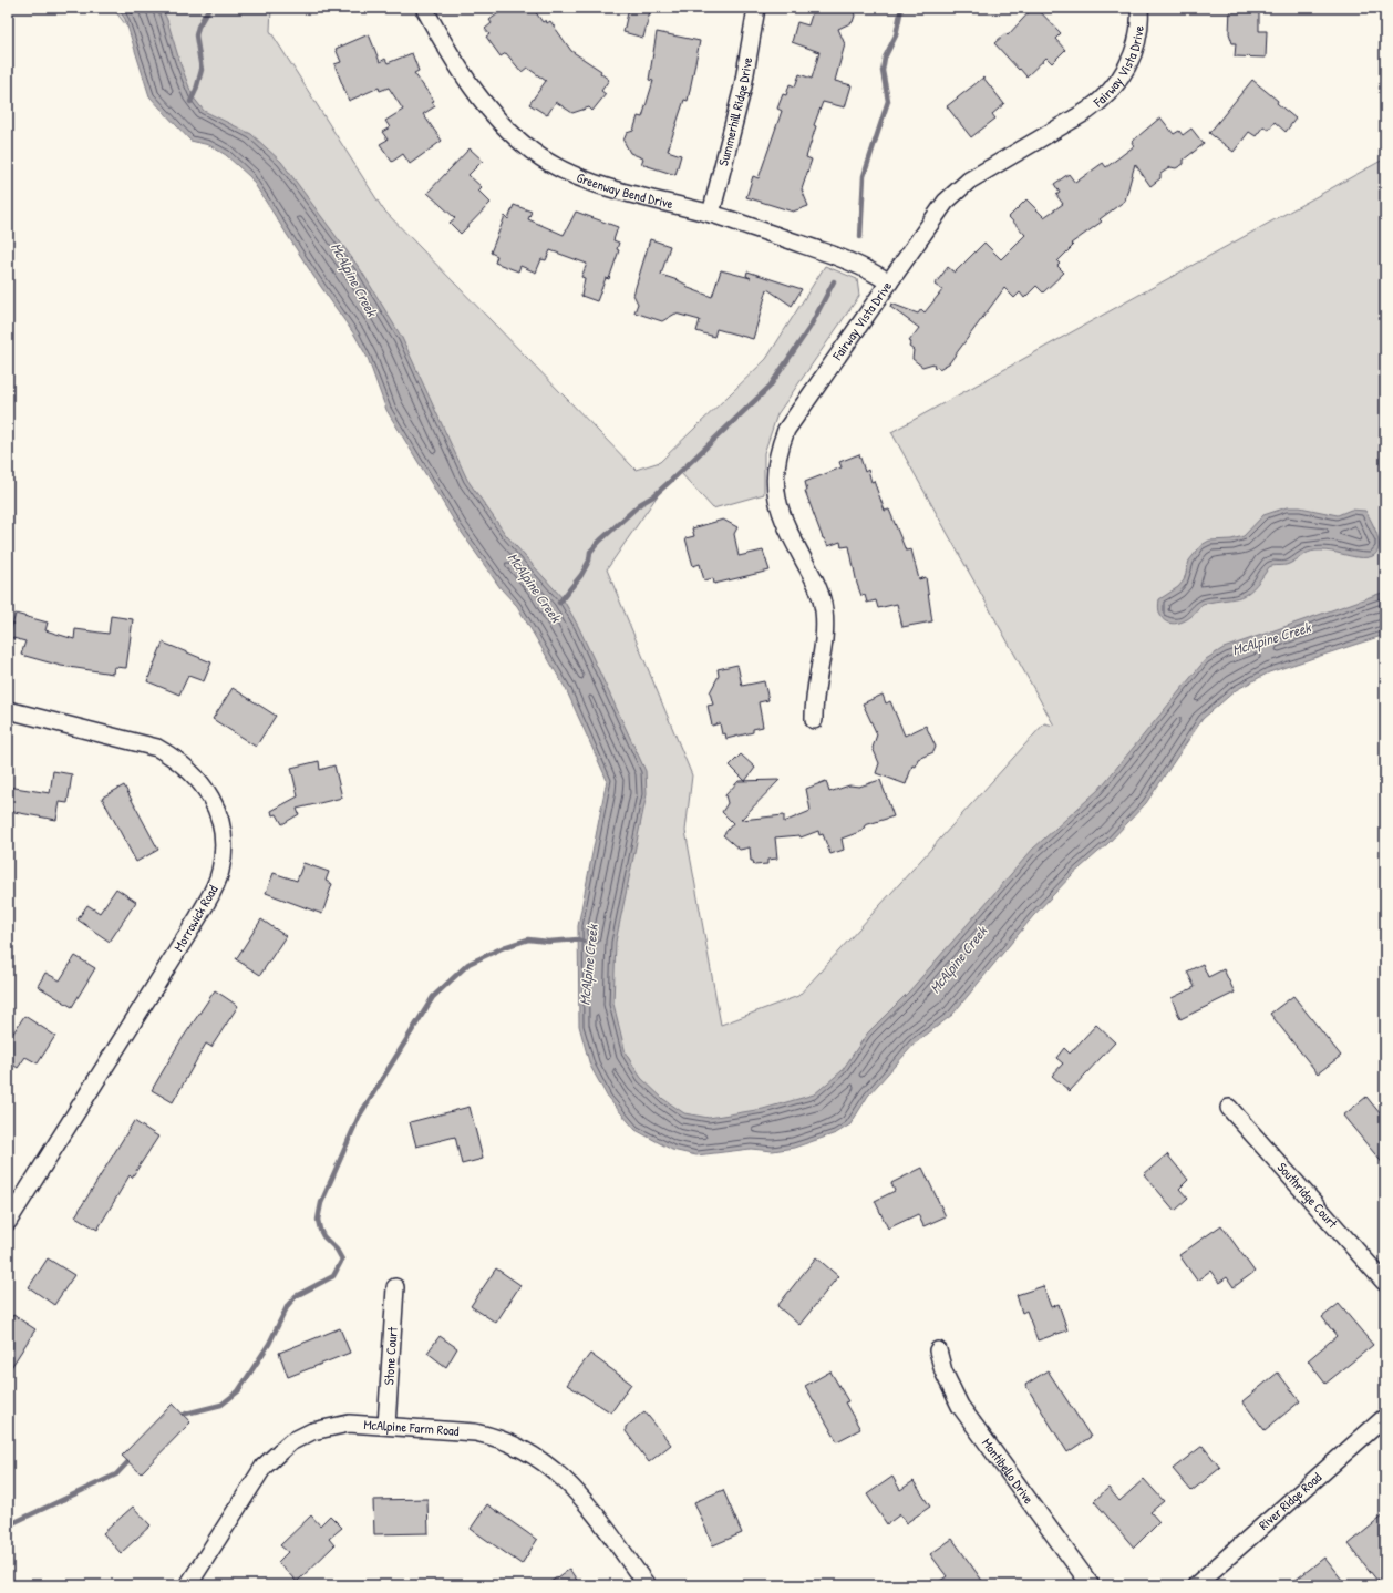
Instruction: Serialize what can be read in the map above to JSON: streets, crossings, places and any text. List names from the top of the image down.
{
  "streets": {
    "street": [
      "Fairway Vista Drive",
      "Summerhill Ridge Drive",
      "Greenway Bend Drive",
      "Morrowick Road",
      "Southridge Court",
      "Stone Court",
      "McAlpine Farm Road",
      "Montibello Drive",
      "River Ridge Road"
    ]
  },
  "crossings": [
    ["Fairway Vista Drive", "Greenway Bend Drive"],
    ["Summerhill Ridge Drive", "Greenway Bend Drive"],
    ["Stone Court", "McAlpine Farm Road"]
  ],
  "water": ["McAlpine Creek"]
}
